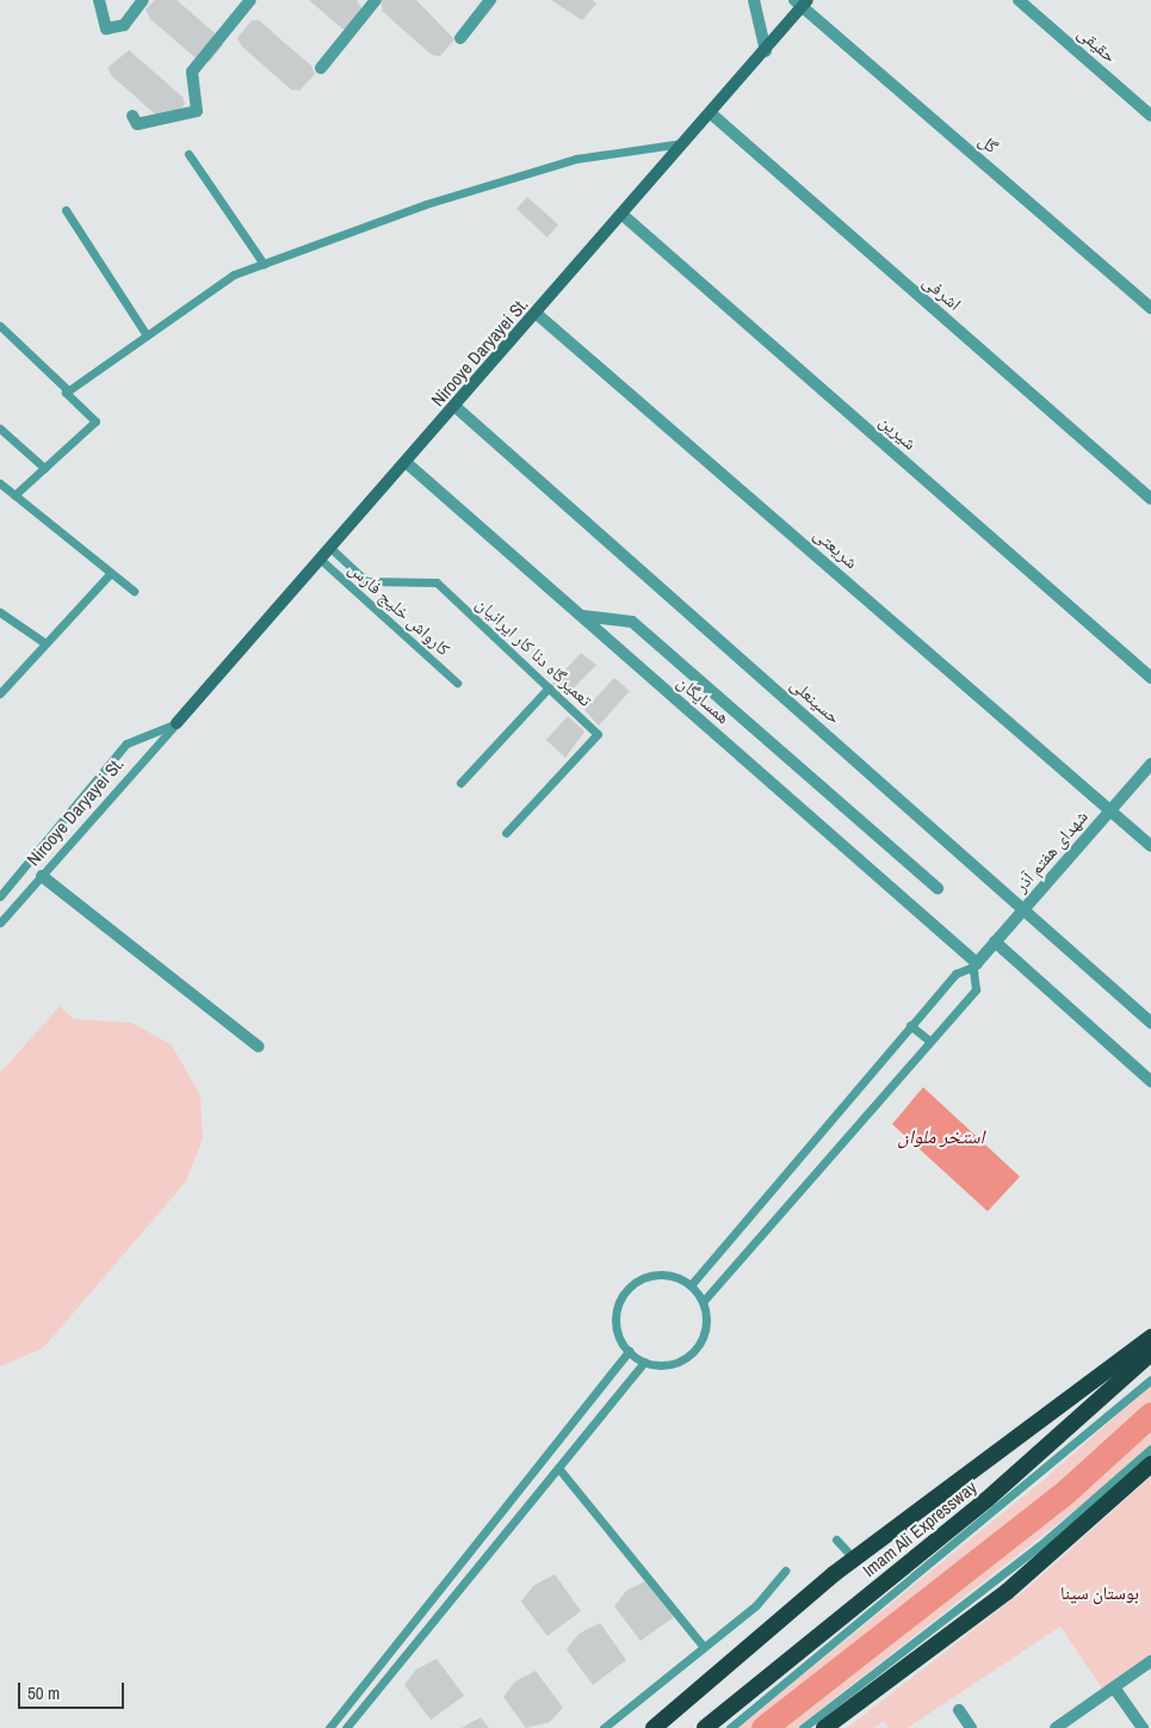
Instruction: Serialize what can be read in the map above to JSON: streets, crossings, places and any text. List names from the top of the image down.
{
  "streets": {
    "highway": ["Imam Ali Expressway"],
    "main road": ["Nirooye Daryayei St."],
    "street": [
      "حقیقی",
      "گل",
      "اشرفی",
      "شیرین",
      "شریعتی",
      "همسایگان",
      "حسینعلی",
      "شهدای هفتم آذر"
    ],
    "lane": ["کارواش خلیج فارس", "تعمیرگاه دنا کار ایرانیان"]
  },
  "crossings": [
    ["گل", "Nirooye Daryayei St."],
    ["اشرفی", "Nirooye Daryayei St."],
    ["Nirooye Daryayei St.", "شیرین"],
    ["Nirooye Daryayei St.", "شریعتی"],
    ["Nirooye Daryayei St.", "کارواش خلیج فارس"],
    ["Nirooye Daryayei St.", "تعمیرگاه دنا کار ایرانیان"],
    ["Nirooye Daryayei St.", "همسایگان"],
    ["Nirooye Daryayei St.", "حسینعلی"],
    ["شریعتی", "شهدای هفتم آذر"],
    ["همسایگان", "شهدای هفتم آذر"],
    ["حسینعلی", "شهدای هفتم آذر"]
  ],
  "water": ["استخر ملوان"],
  "parks": ["بوستان سینا"],
  "scale_bar": "50 m"
}
